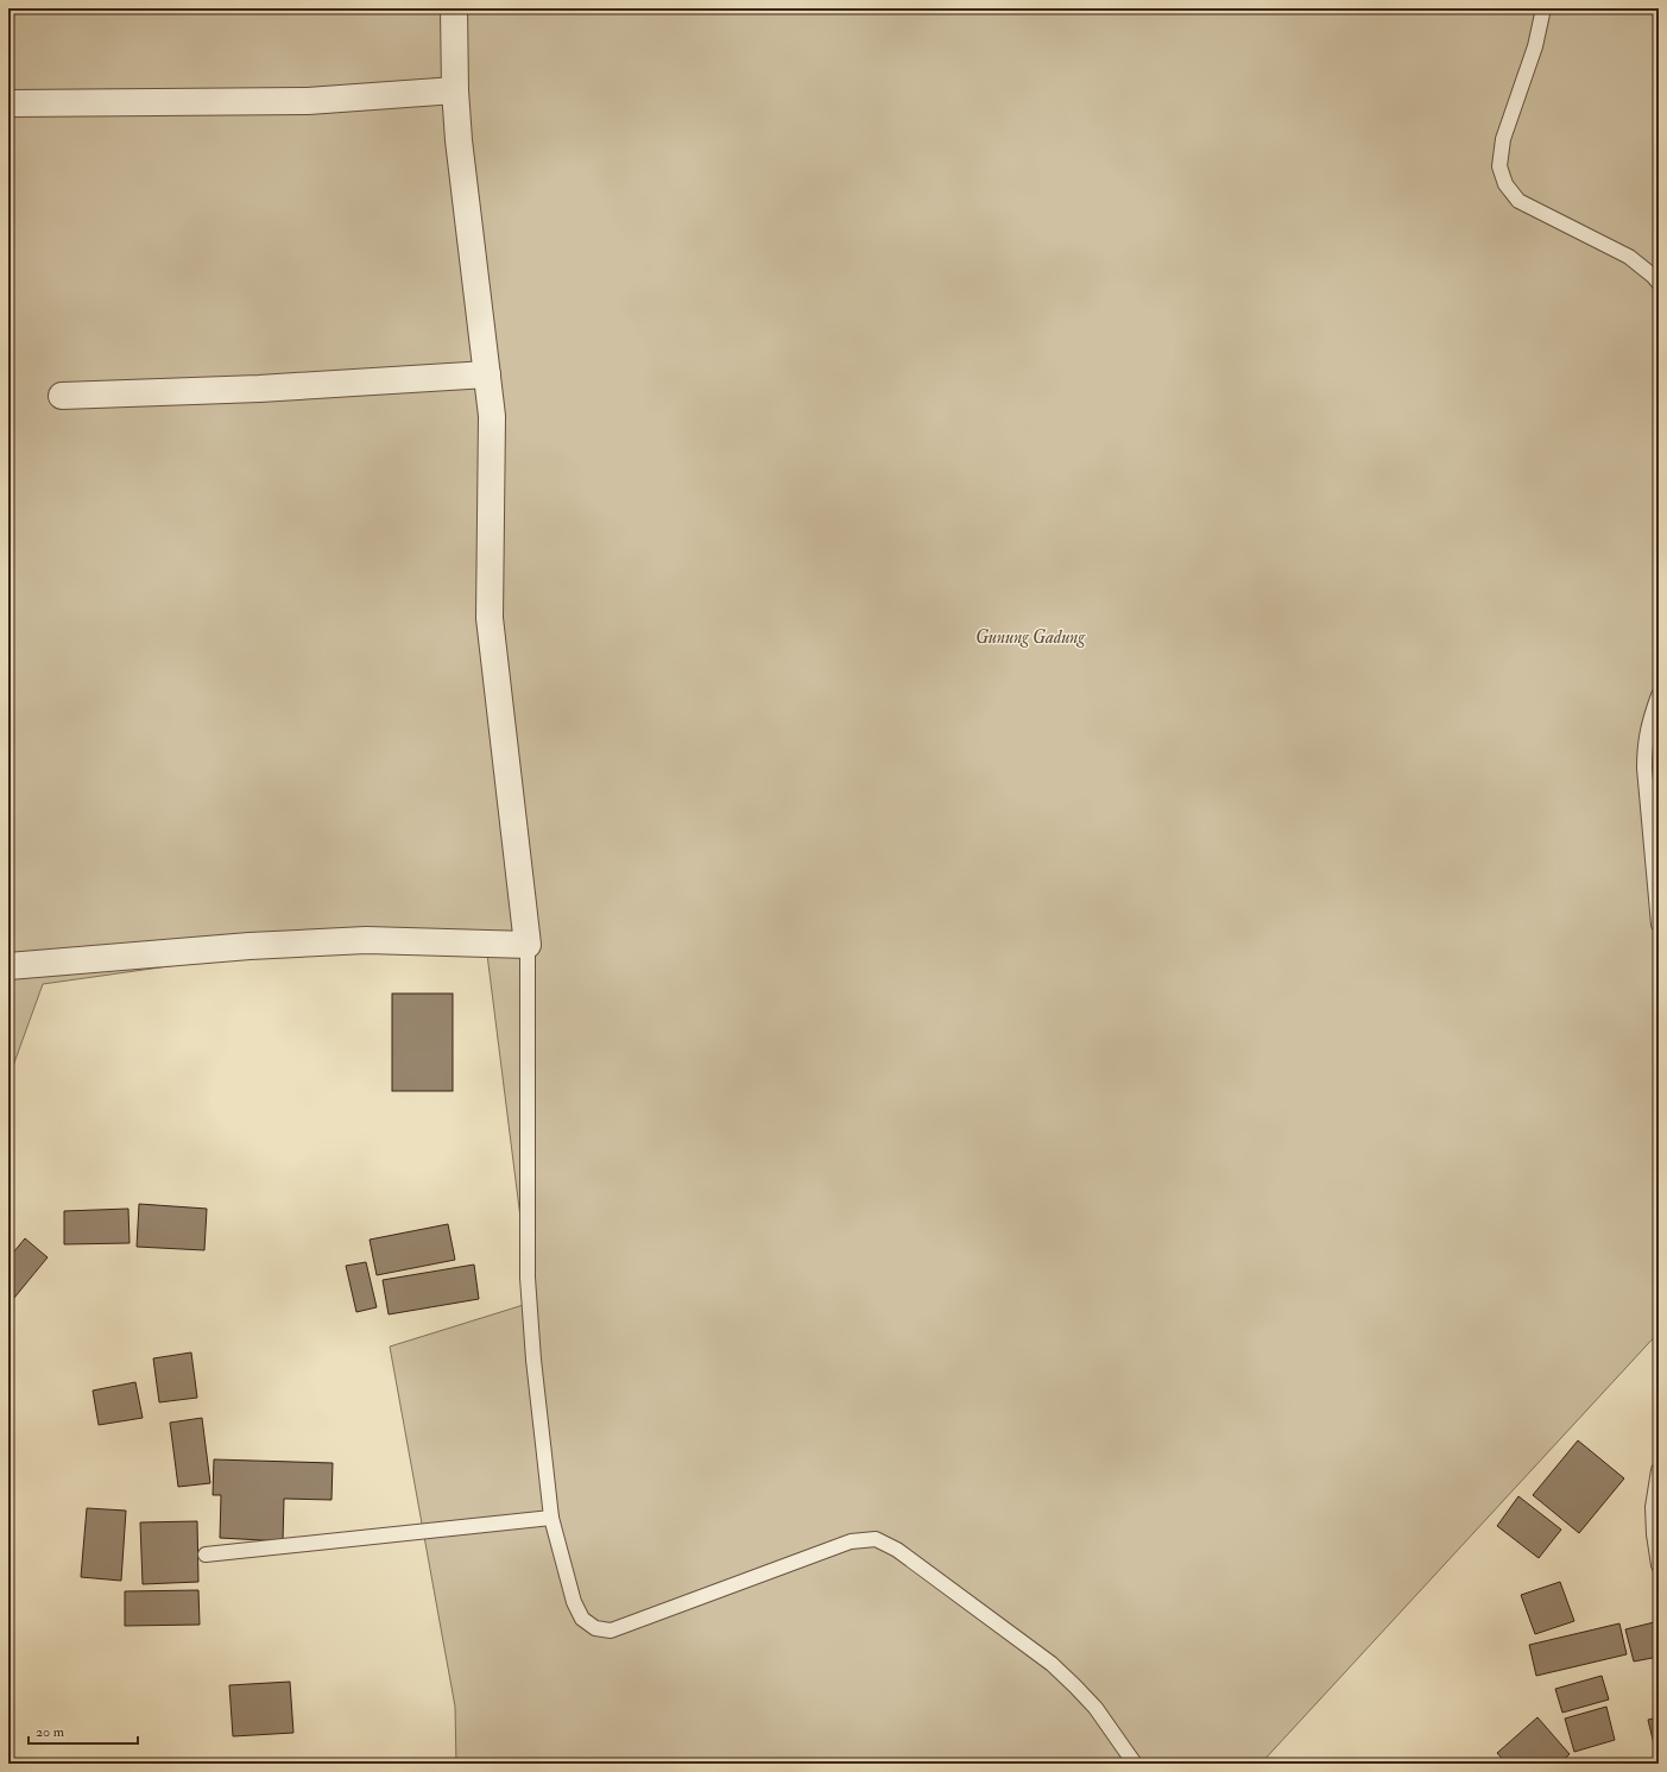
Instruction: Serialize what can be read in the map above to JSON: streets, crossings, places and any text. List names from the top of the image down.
{
  "parks": ["Gunung Gadung"],
  "scale_bar": "20 m"
}
